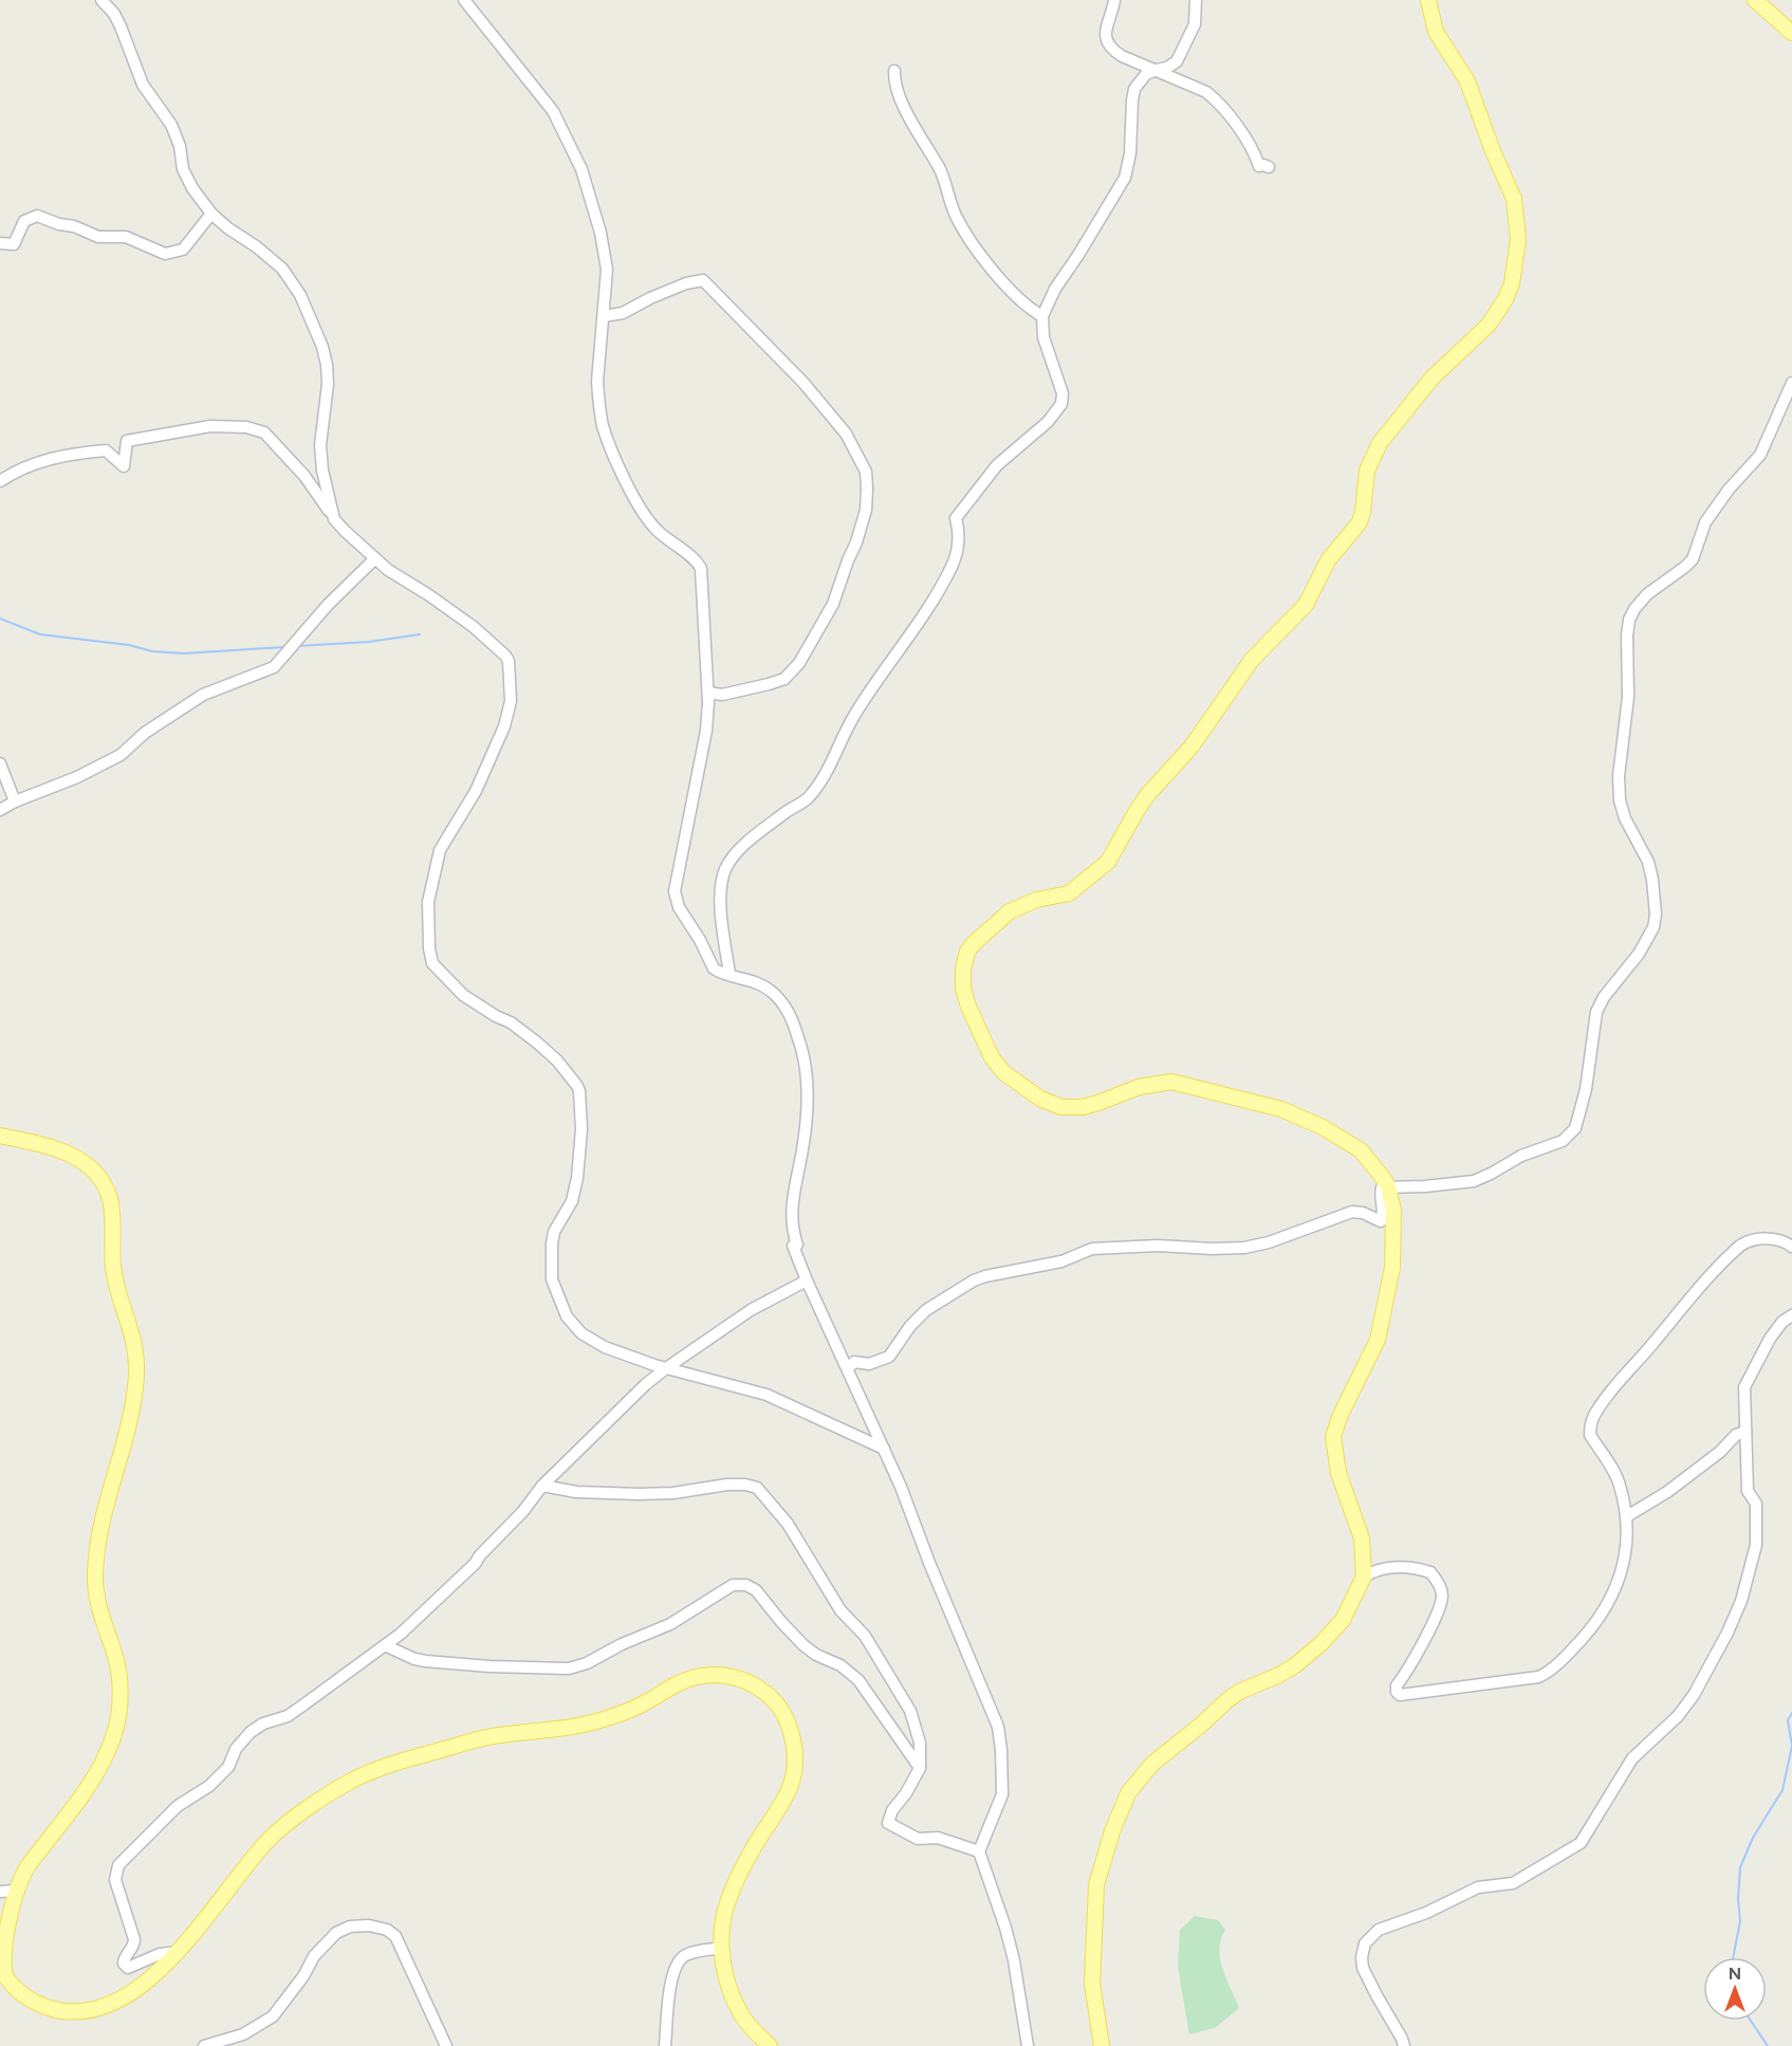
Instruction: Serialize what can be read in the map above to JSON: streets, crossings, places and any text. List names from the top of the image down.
{
  "north": "top"
}
